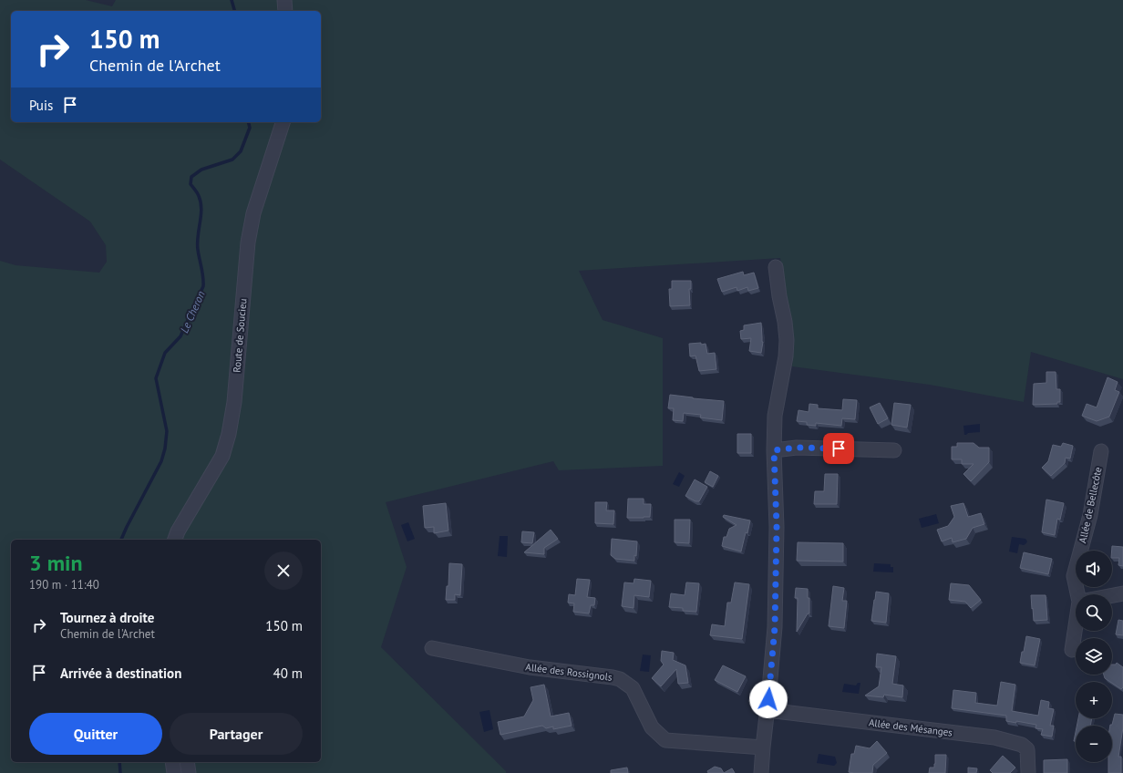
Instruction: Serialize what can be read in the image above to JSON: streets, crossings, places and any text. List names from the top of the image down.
{
  "streets": {
    "street": [
      "Route de Soucieu",
      "Allée de Bellecôte",
      "Allée des Rossignols",
      "Allée des Mésanges"
    ]
  },
  "water": ["Le Cheron"],
  "page": {
    "turn": ["150 m", "Chemin de l'Archet"],
    "then": "Puis",
    "heading": ["3 min", "190 m · 11:40"],
    "map_buttons": ["+", "−"],
    "list": [
      {
        "name": "Tournez à droite",
        "note": "Chemin de l'Archet",
        "value": "150 m"
      },
      {
        "name": "Arrivée à destination",
        "value": "40 m"
      }
    ],
    "buttons": ["Quitter", "Partager"]
  }
}
